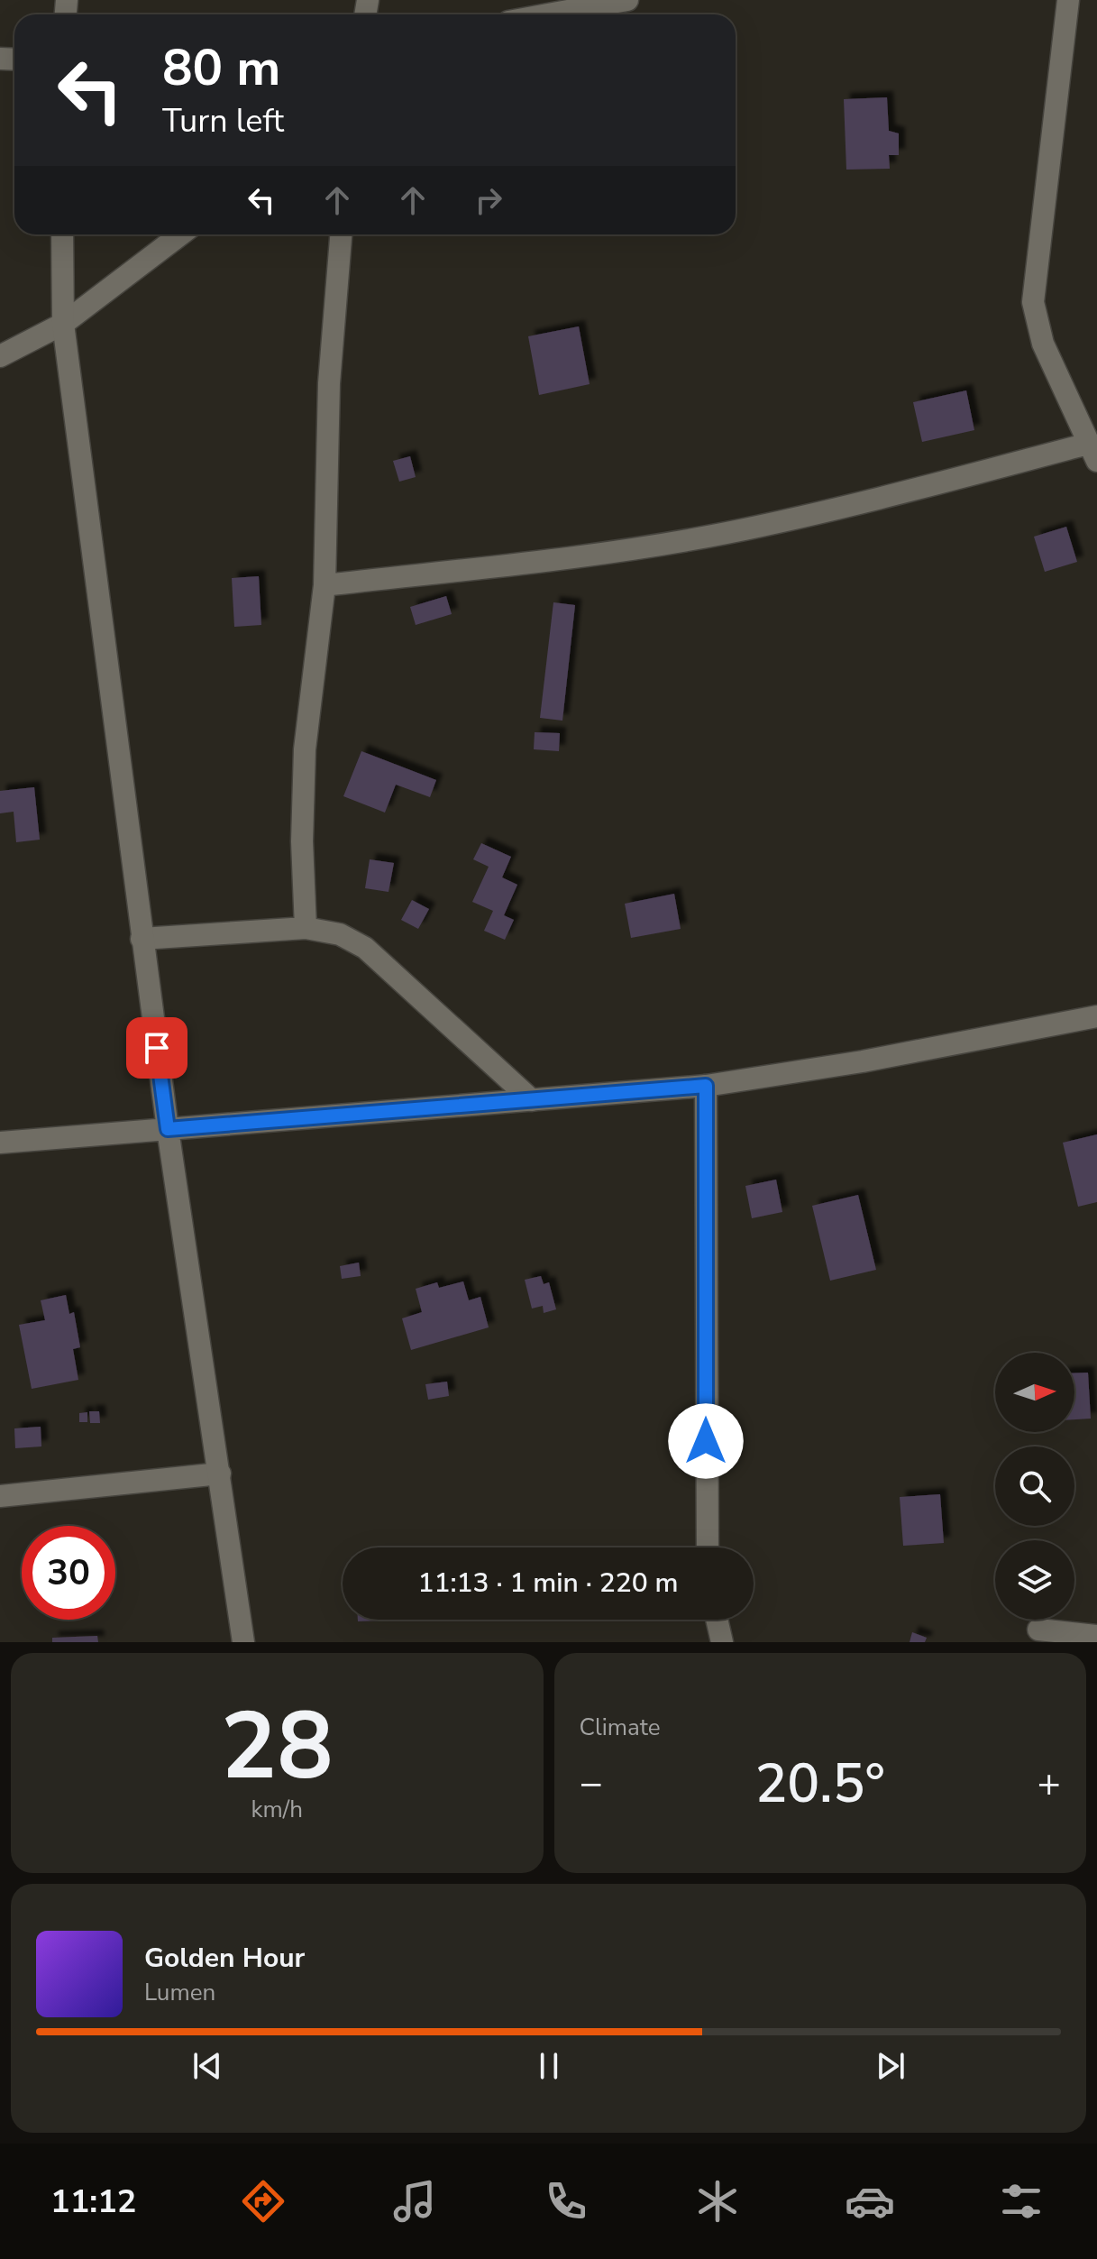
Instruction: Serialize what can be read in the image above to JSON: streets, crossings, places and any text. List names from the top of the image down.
{
  "north": "right",
  "page": {
    "turn": ["80 m", "Turn left"],
    "limit": "30",
    "trip": "11:13 · 1 min · 220 m",
    "tile": [
      ["28", "km/h"],
      "Climate"
    ],
    "heat": ["−", "20.5°", "+"],
    "song": ["Golden Hour", "Lumen"],
    "tabs": "11:12"
  }
}
